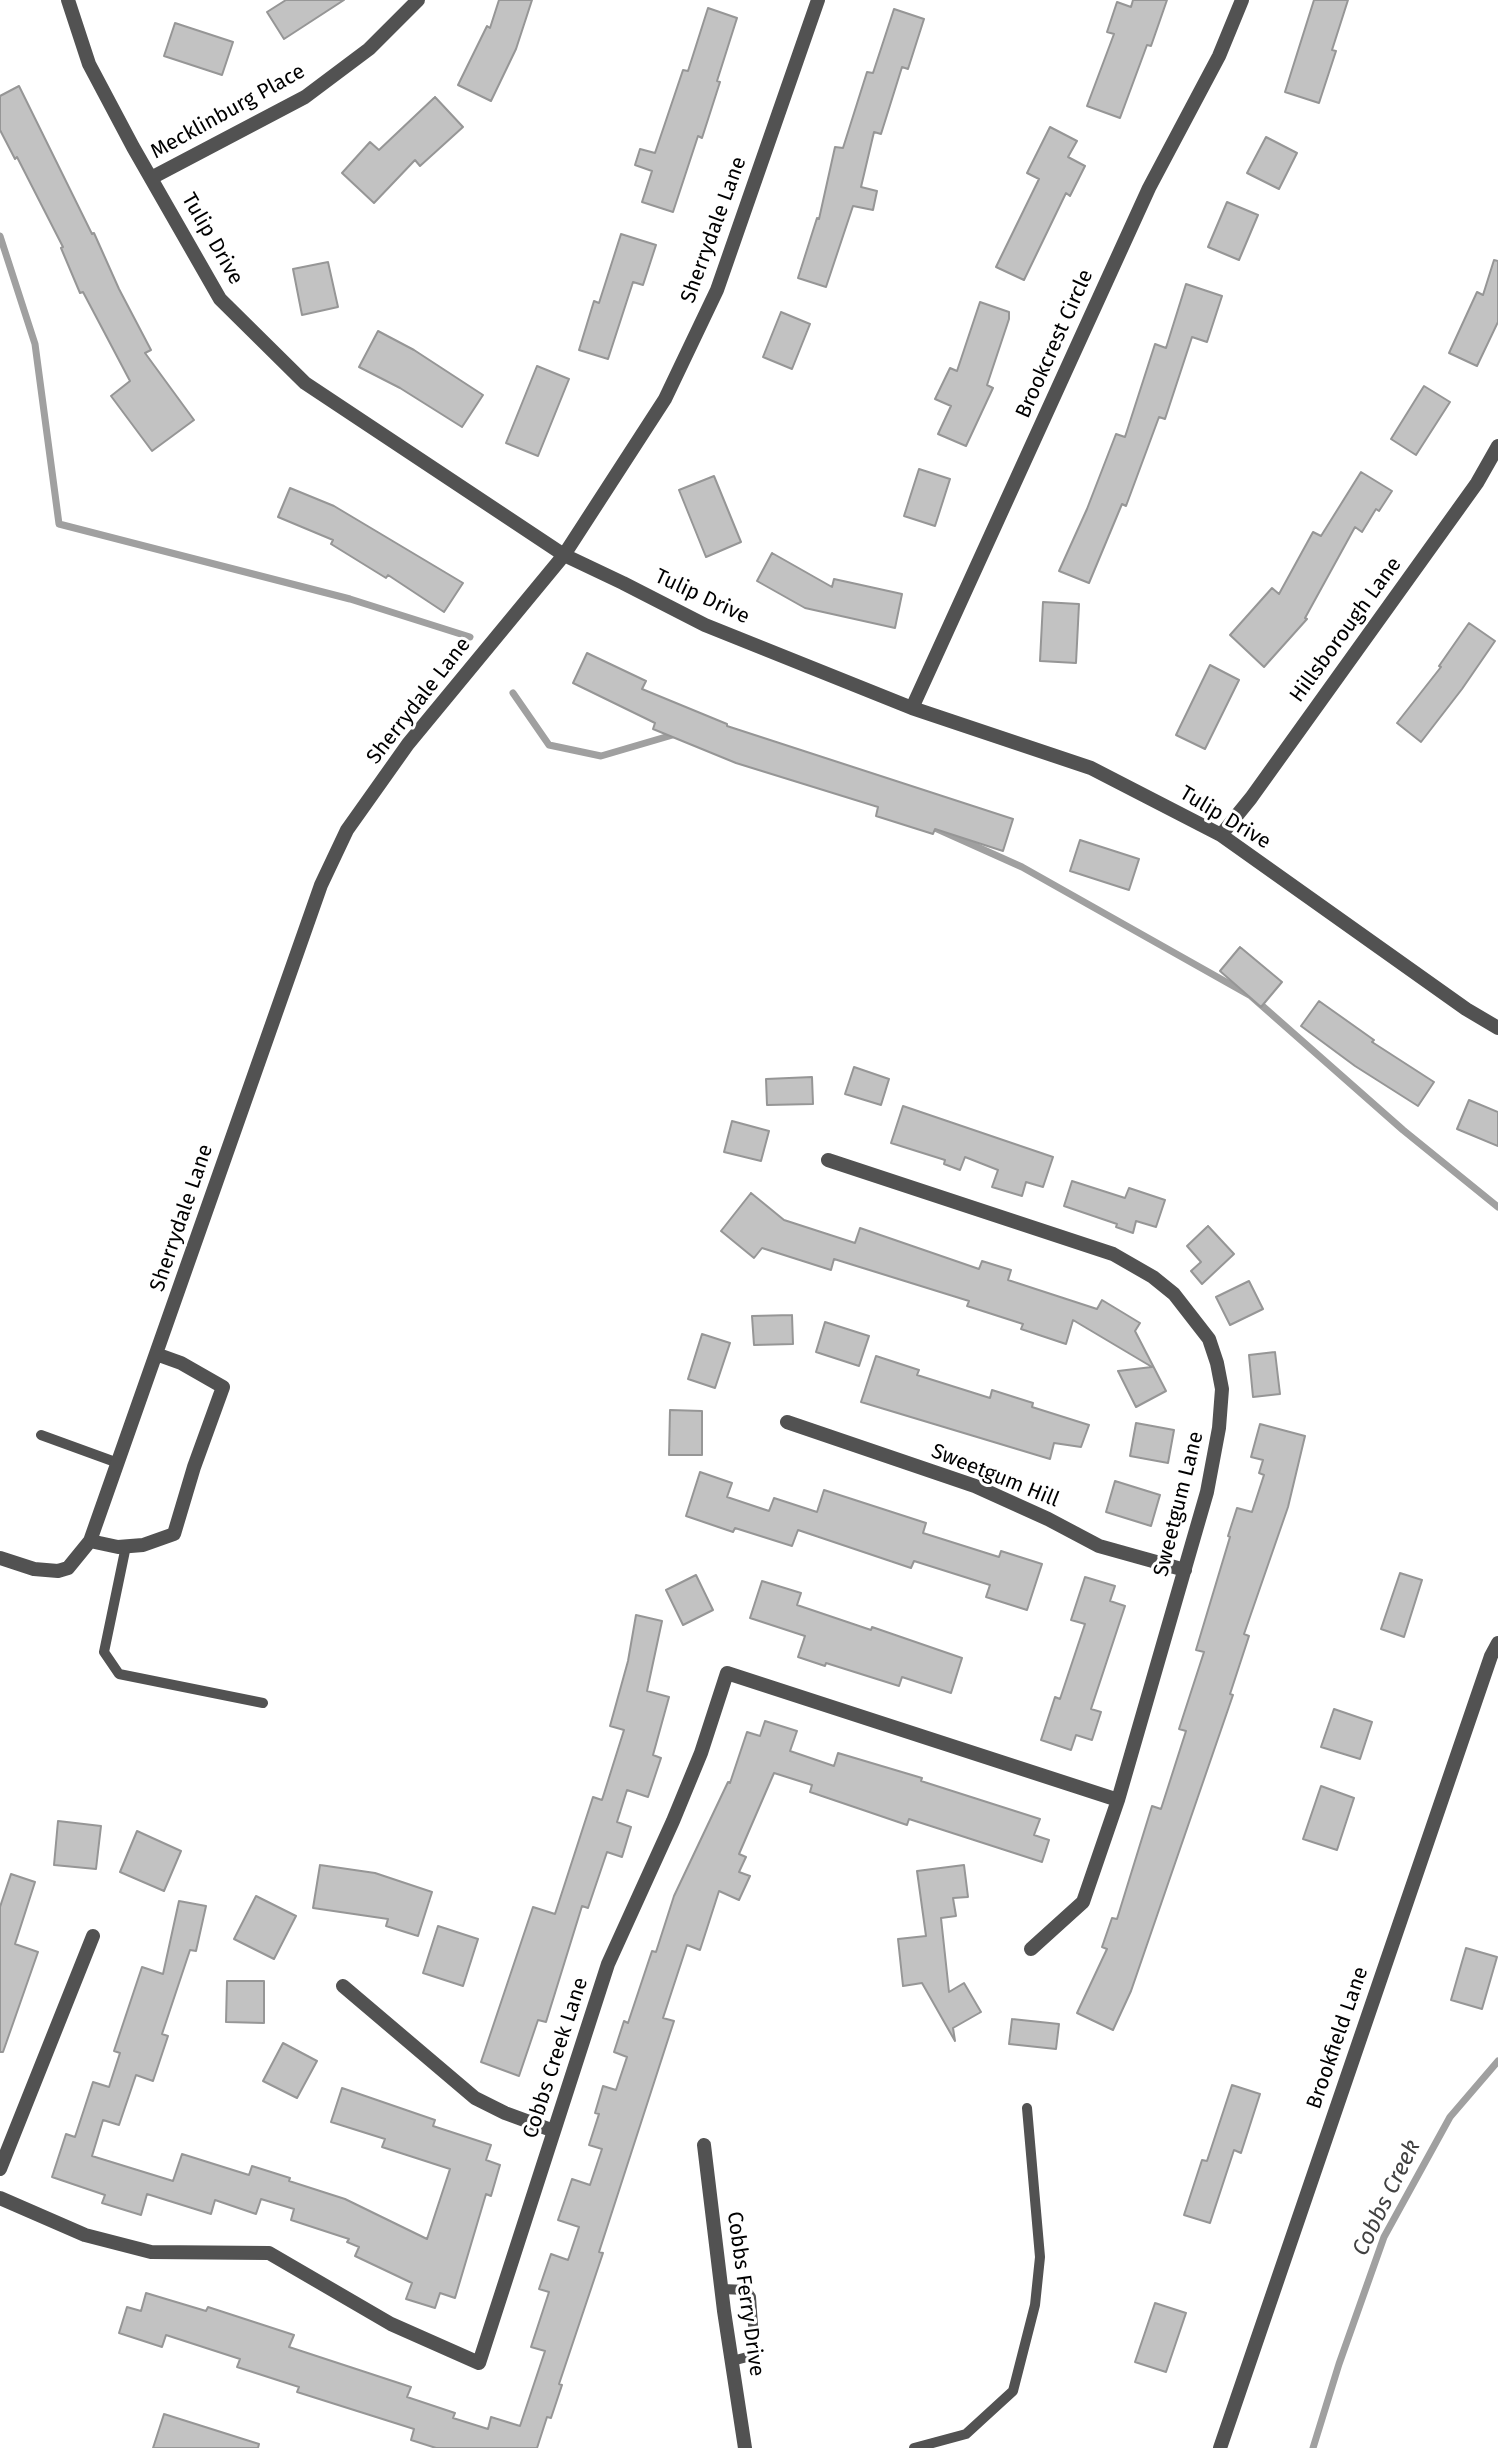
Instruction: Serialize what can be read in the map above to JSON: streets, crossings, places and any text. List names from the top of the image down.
{
  "streets": {
    "street": [
      "Mecklinburg Place",
      "Sherrydale Lane",
      "Tulip Drive",
      "Brookcrest Circle",
      "Hillsborough Lane",
      "Sweetgum Hill",
      "Sweetgum Lane",
      "Brookfield Lane",
      "Cobbs Creek Lane",
      "Cobbs Ferry Drive"
    ]
  },
  "crossings": [
    ["Mecklinburg Place", "Tulip Drive"],
    ["Sherrydale Lane", "Tulip Drive"],
    ["Tulip Drive", "Brookcrest Circle"],
    ["Tulip Drive", "Hillsborough Lane"],
    ["Sweetgum Hill", "Sweetgum Lane"],
    ["Sweetgum Lane", "Cobbs Creek Lane"]
  ],
  "water": ["Cobbs Creek"]
}
